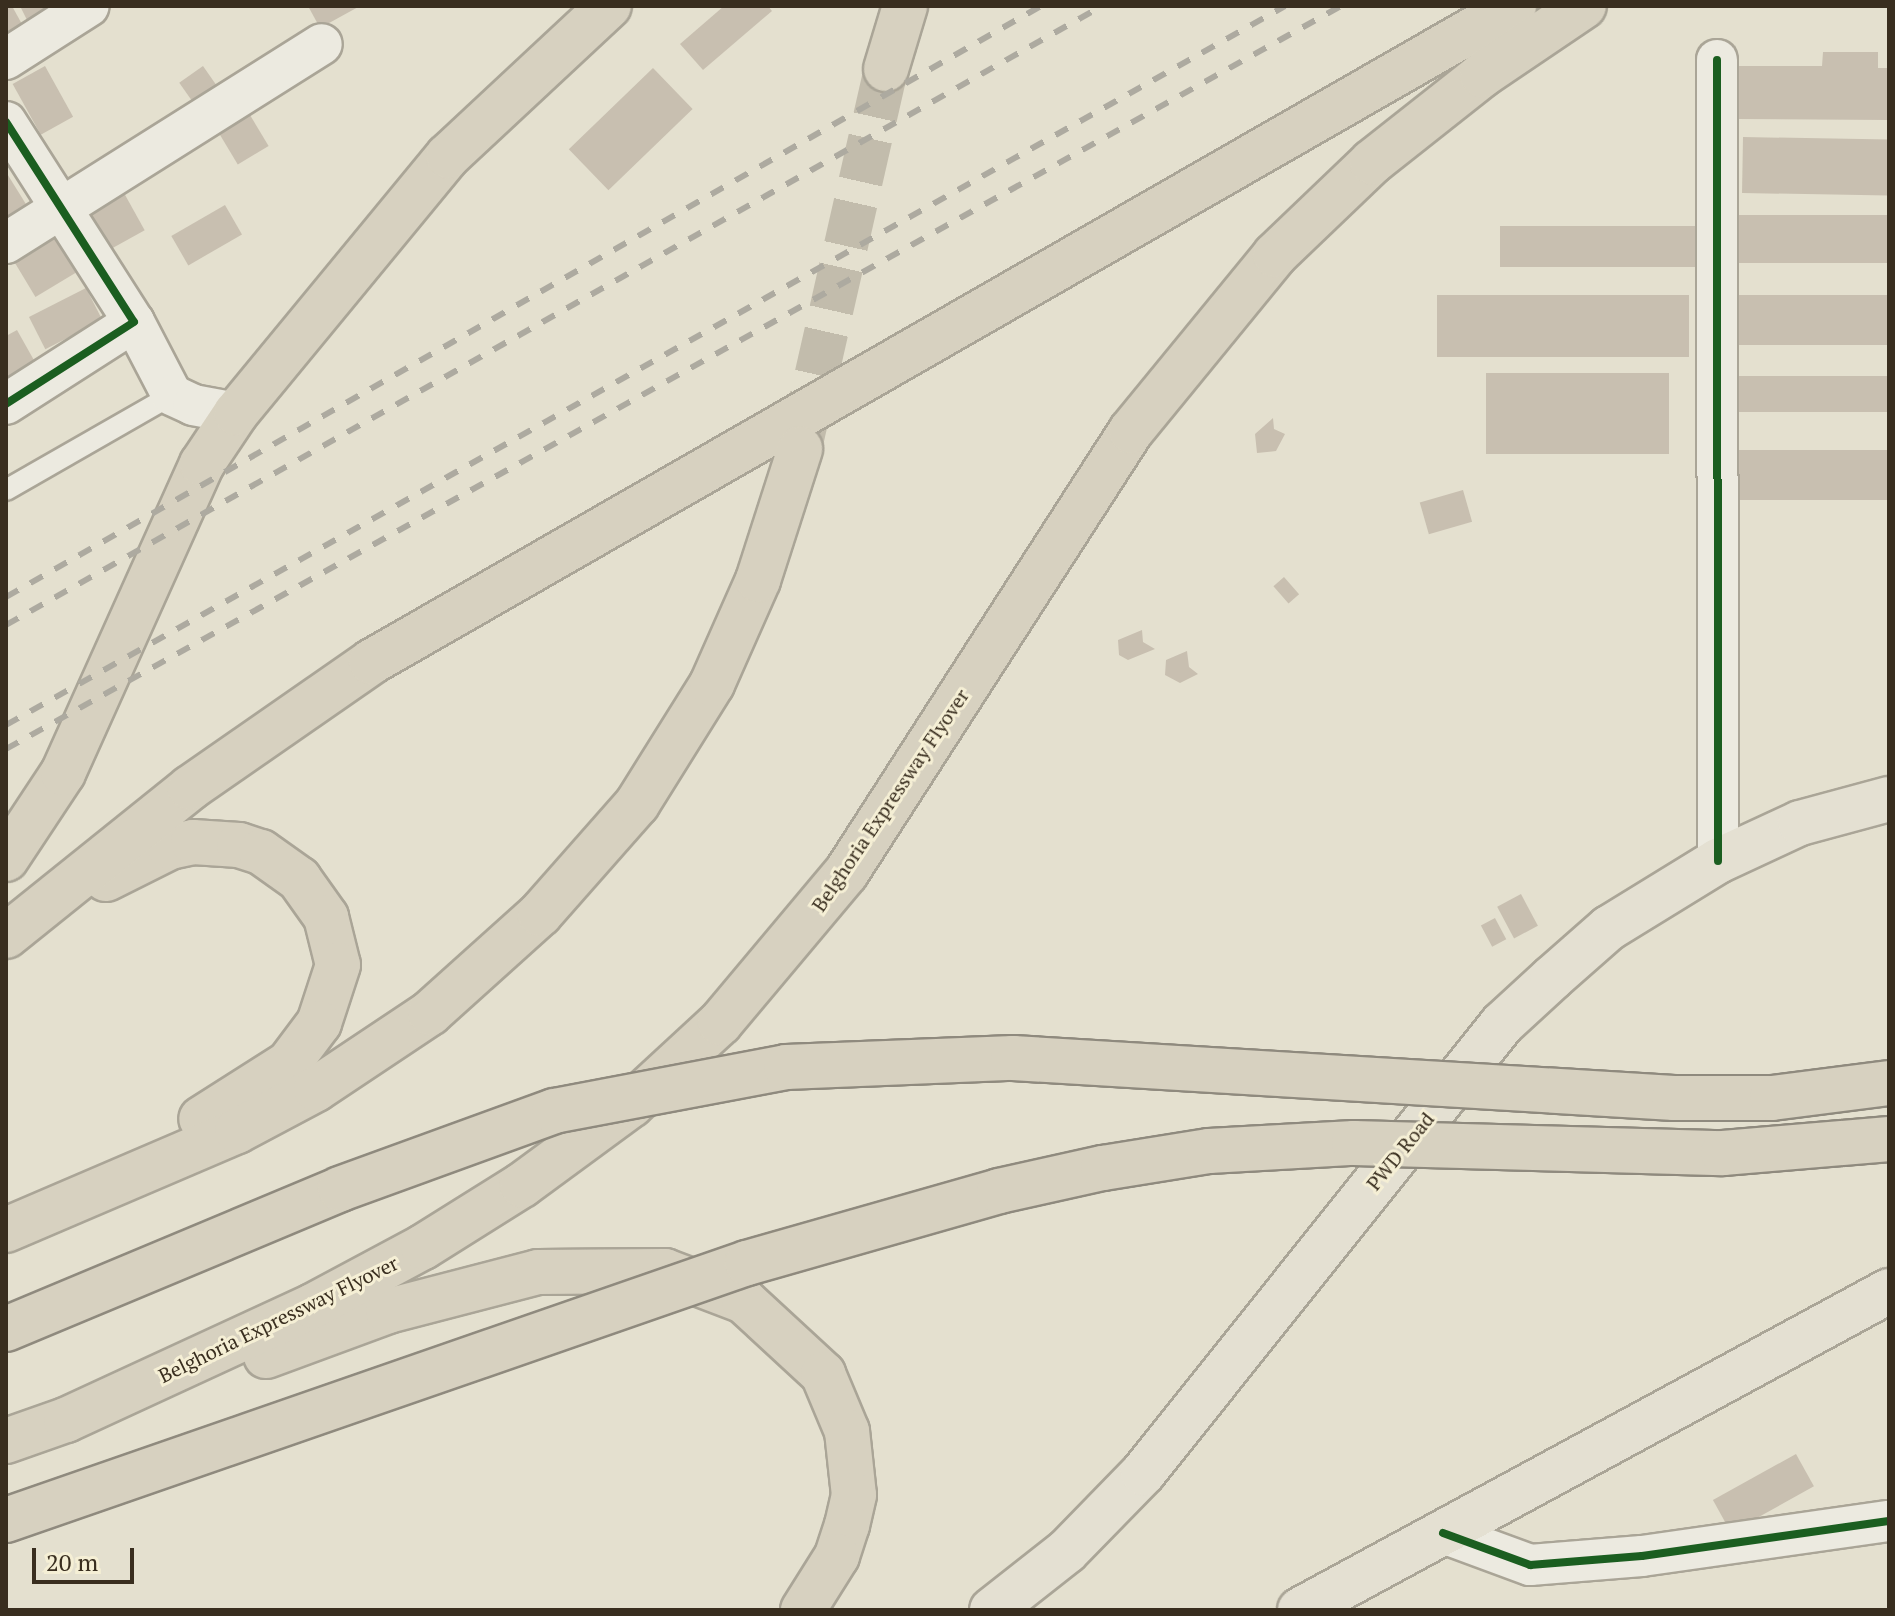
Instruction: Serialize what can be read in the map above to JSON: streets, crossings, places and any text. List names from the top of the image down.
{
  "streets": {
    "highway": ["Belghoria Expressway Flyover"],
    "main road": ["PWD Road"]
  },
  "scale_bar": "20 m"
}
